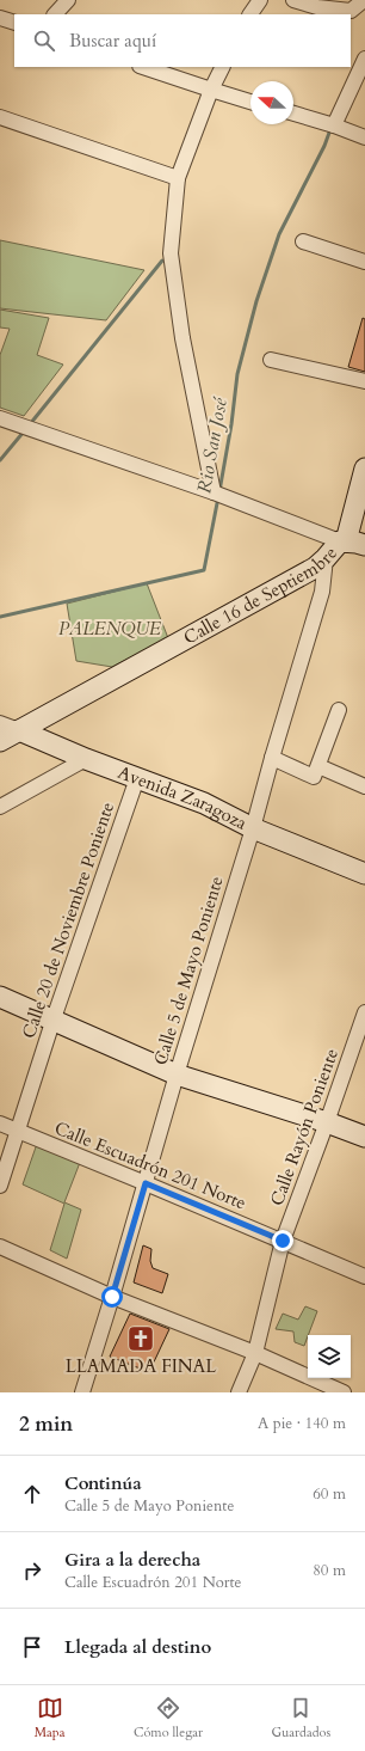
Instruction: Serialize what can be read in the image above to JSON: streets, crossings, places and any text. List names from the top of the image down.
{
  "streets": {
    "main road": ["Calle 16 de Septiembre", "Avenida Zaragoza"],
    "street": [
      "Calle 20 de Noviembre Poniente",
      "Calle 5 de Mayo Poniente",
      "Calle Rayón Poniente",
      "Calle Escuadrón 201 Norte"
    ]
  },
  "crossings": [
    ["Calle 16 de Septiembre", "Avenida Zaragoza"],
    ["Calle 16 de Septiembre", "Calle 5 de Mayo Poniente"],
    ["Avenida Zaragoza", "Calle 20 de Noviembre Poniente"],
    ["Avenida Zaragoza", "Calle 5 de Mayo Poniente"],
    ["Calle 20 de Noviembre Poniente", "Calle Escuadrón 201 Norte"],
    ["Calle 5 de Mayo Poniente", "Calle Escuadrón 201 Norte"],
    ["Calle Rayón Poniente", "Calle Escuadrón 201 Norte"]
  ],
  "water": ["Rio San José"],
  "parks": ["PALENQUE"],
  "places": {
    "church": ["LLAMADA FINAL"]
  },
  "north": "left",
  "page": {
    "search": "Buscar aquí",
    "heading": ["2 min", "A pie · 140 m"],
    "list": [
      ["Continúa", "Calle 5 de Mayo Poniente", "60 m"],
      ["Gira a la derecha", "Calle Escuadrón 201 Norte", "80 m"],
      "Llegada al destino"
    ],
    "nav": ["Mapa", "Cómo llegar", "Guardados"]
  }
}
